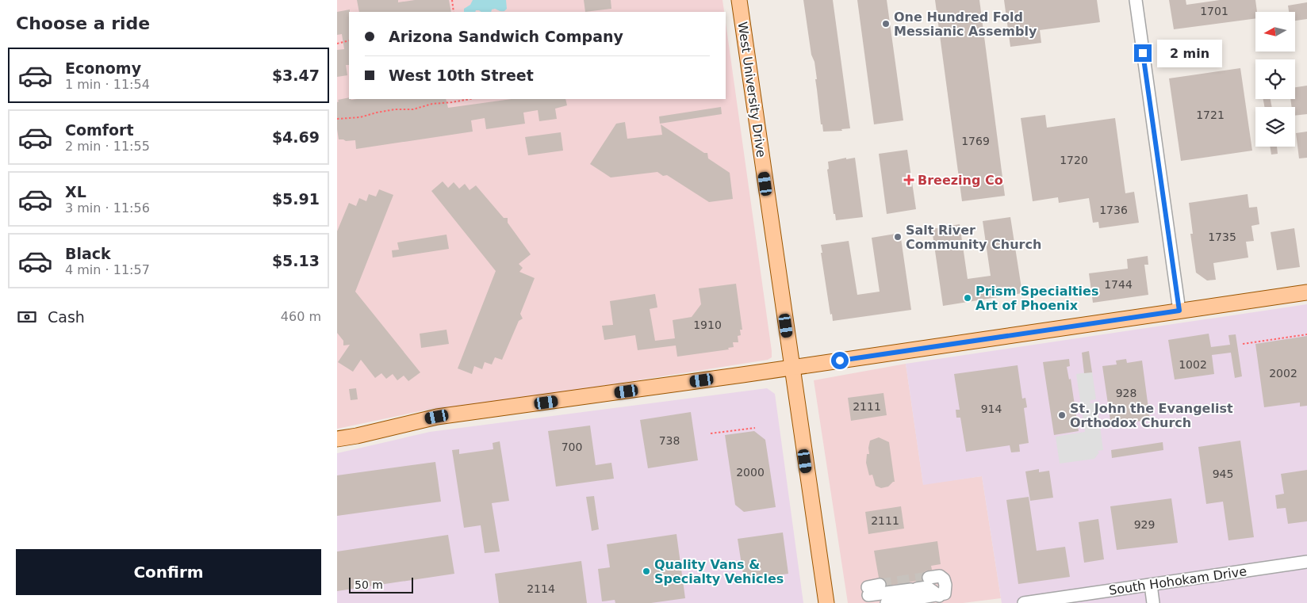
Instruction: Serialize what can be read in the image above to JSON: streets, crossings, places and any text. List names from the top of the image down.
{
  "streets": {
    "main road": ["West University Drive"],
    "street": ["South Hohokam Drive"]
  },
  "places": {
    "other": [
      "One Hundred Fold Messianic Assembly",
      "Salt River Community Church",
      "Prism Specialties Art of Phoenix",
      "St. John the Evangelist Orthodox Church",
      "Quality Vans & Specialty Vehicles"
    ],
    "health": ["Breezing Co"]
  },
  "house_numbers": [
    "1701",
    "1721",
    "1769",
    "1720",
    "1736",
    "1735",
    "1744",
    "1910",
    "1002",
    "2002",
    "928",
    "2111",
    "914",
    "738",
    "700",
    "2000",
    "945",
    "2111",
    "929",
    "2114"
  ],
  "scale_bar": "50 m",
  "north": "left",
  "page": {
    "heading": "Choose a ride",
    "banner": ["Arizona Sandwich Company", "West 10th Street"],
    "bubble": "2 min",
    "list": [
      {
        "name": "Economy",
        "note": "1 min · 11:54",
        "value": "$3.47"
      },
      {
        "name": "Comfort",
        "note": "2 min · 11:55",
        "value": "$4.69"
      },
      {
        "name": "XL",
        "note": "3 min · 11:56",
        "value": "$5.91"
      },
      {
        "name": "Black",
        "note": "4 min · 11:57",
        "value": "$5.13"
      }
    ],
    "pay": ["Cash", "460 m"],
    "buttons": "Confirm",
    "scale": "50 m"
  }
}
